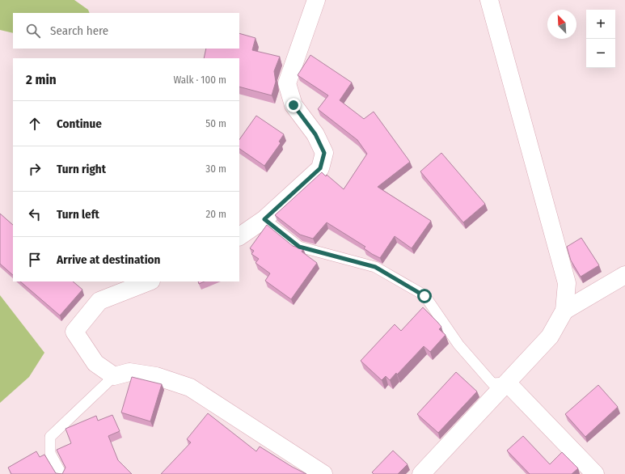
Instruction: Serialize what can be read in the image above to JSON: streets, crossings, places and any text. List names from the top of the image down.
{
  "north": "top left",
  "page": {
    "map_buttons": ["+", "−"],
    "search": "Search here",
    "heading": ["2 min", "Walk · 100 m"],
    "list": [
      ["Continue", "50 m"],
      ["Turn right", "30 m"],
      ["Turn left", "20 m"],
      "Arrive at destination"
    ]
  }
}
